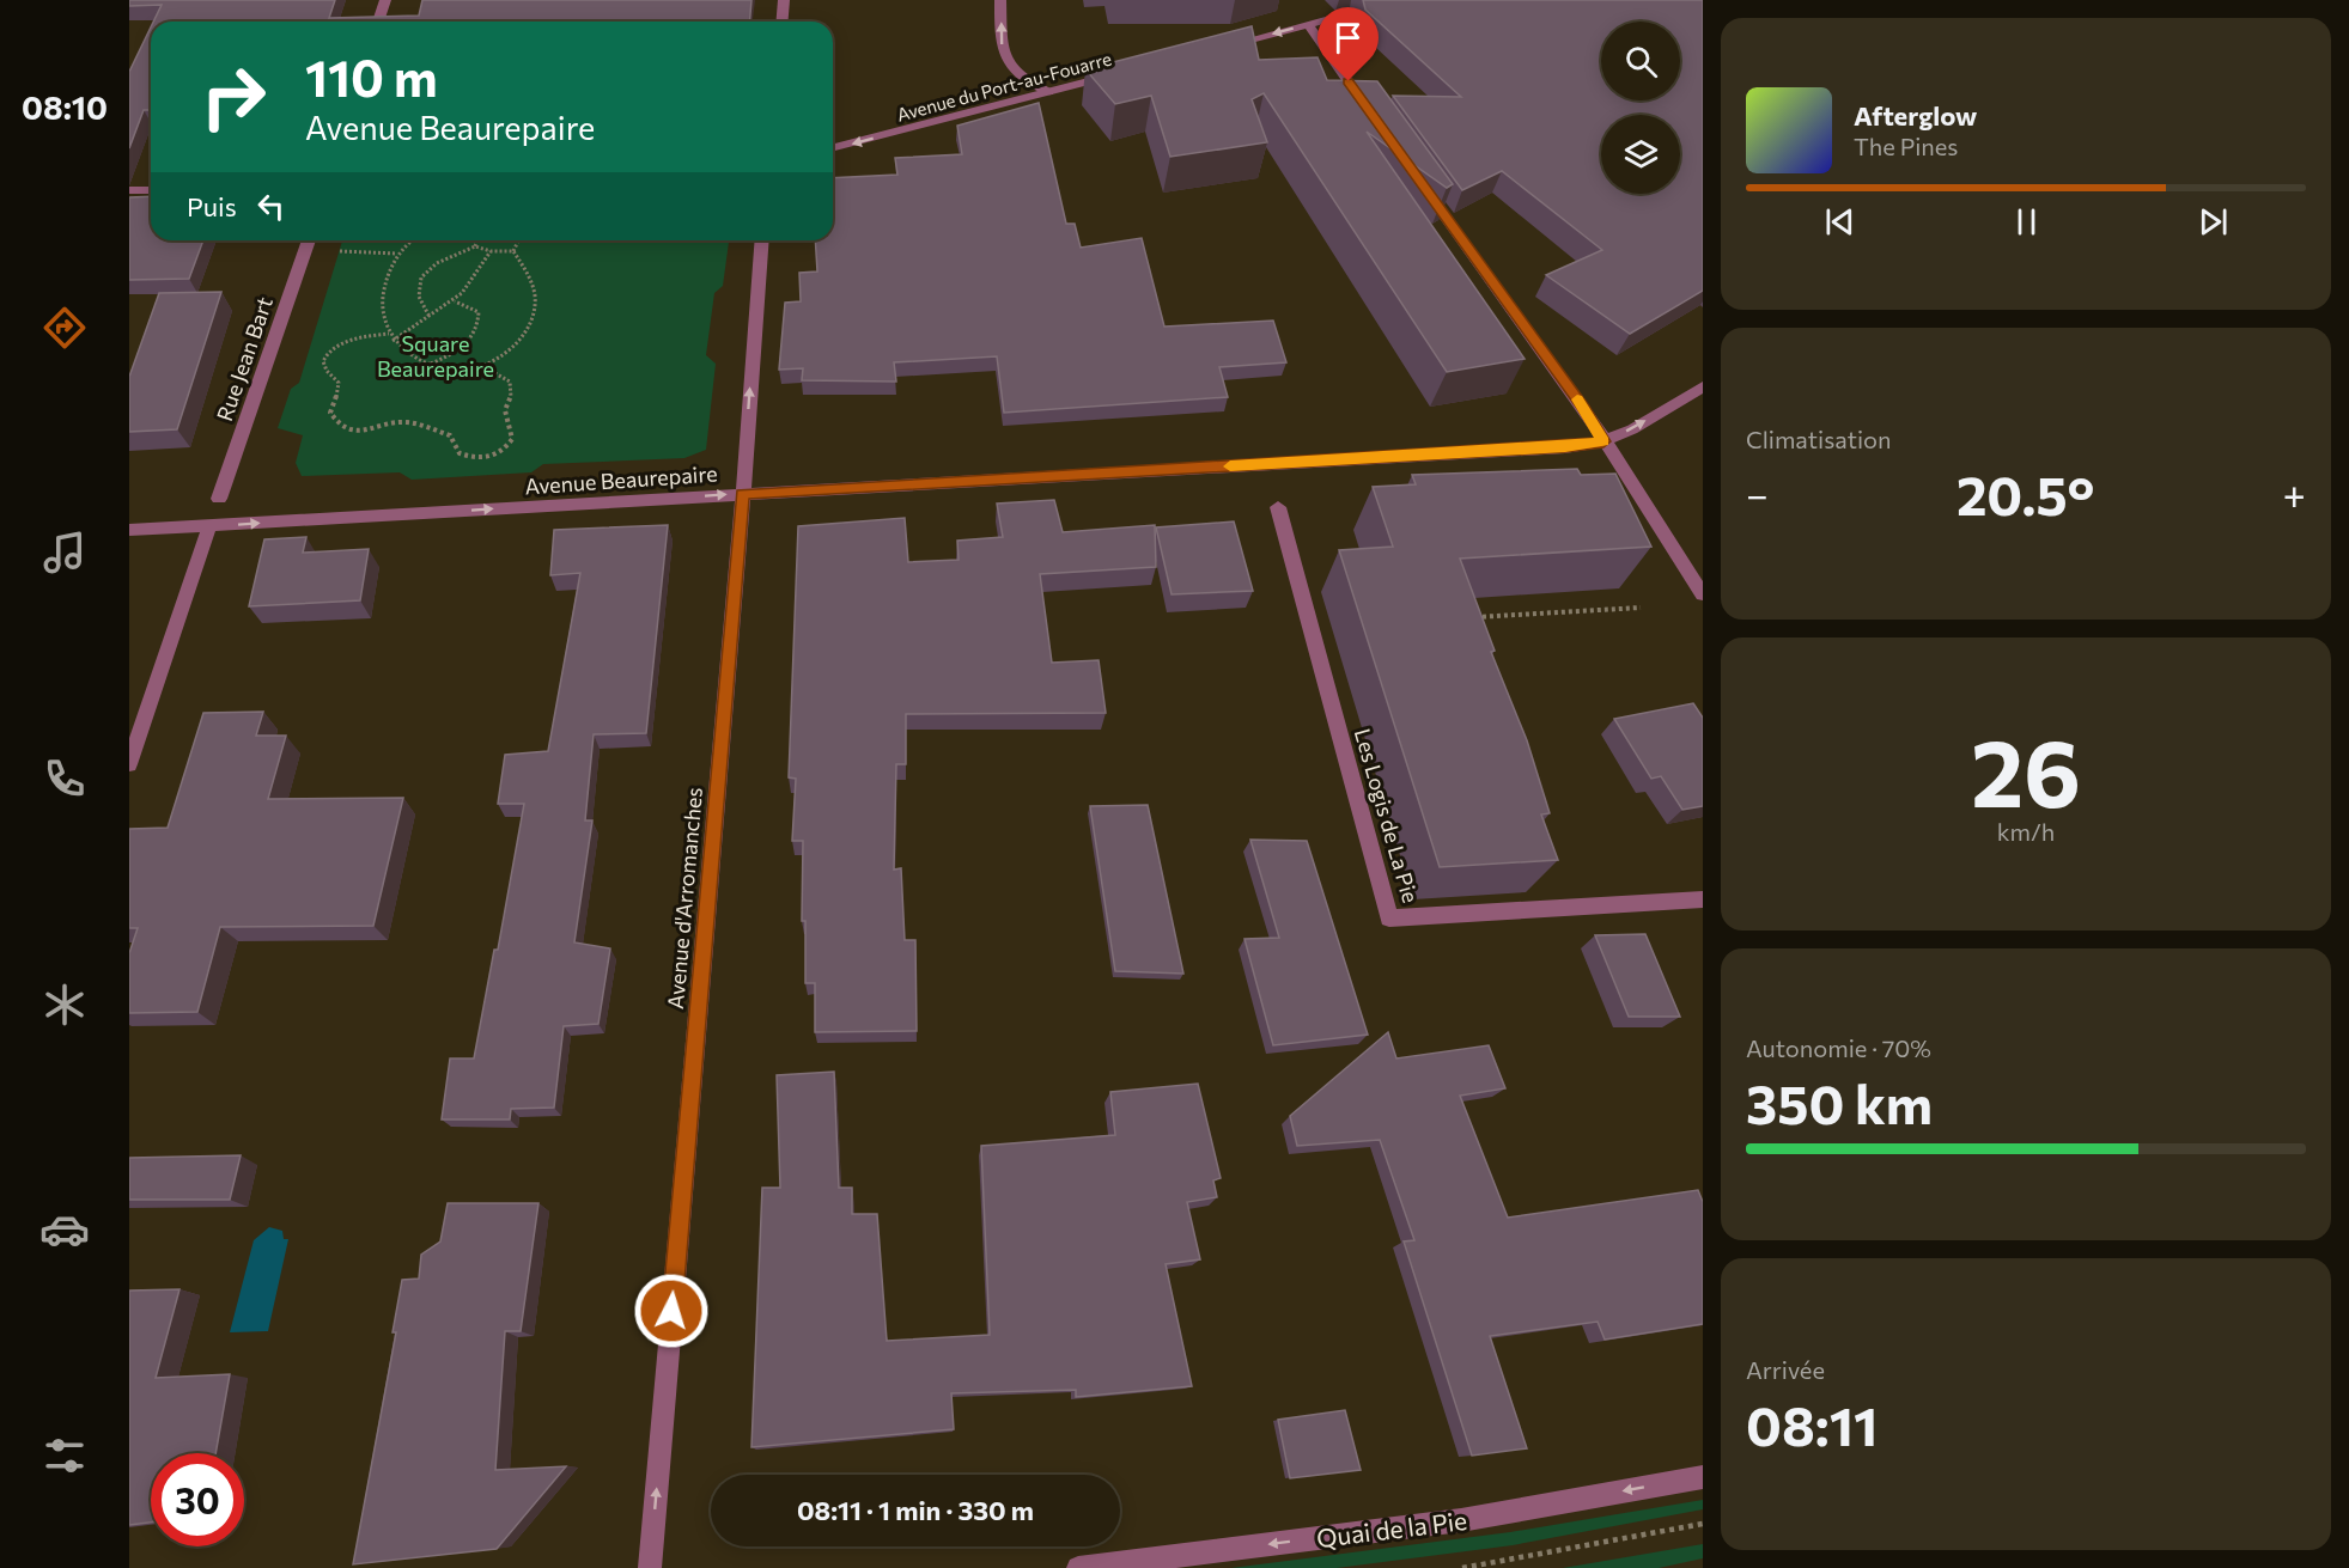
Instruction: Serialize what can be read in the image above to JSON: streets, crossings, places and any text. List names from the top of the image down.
{
  "streets": {
    "street": [
      "Avenue du Port-au-Fouarre",
      "Rue Jean Bart",
      "Avenue Beaurepaire",
      "Les Logis de La Pie",
      "Avenue d'Arromanches",
      "Quai de la Pie"
    ]
  },
  "crossings": [
    ["Avenue Beaurepaire", "Avenue d'Arromanches"]
  ],
  "one_way": [
    "Avenue du Port-au-Fouarre",
    "Avenue Beaurepaire",
    "Avenue d'Arromanches",
    "Quai de la Pie"
  ],
  "parks": ["Square Beaurepaire"],
  "page": {
    "tabs": "08:10",
    "turn": ["110 m", "Avenue Beaurepaire"],
    "song": ["Afterglow", "The Pines"],
    "then": "Puis",
    "tile": [
      "Climatisation",
      ["26", "km/h"],
      ["Autonomie · 70%", "350 km"],
      ["Arrivée", "08:11"]
    ],
    "heat": ["−", "20.5°", "+"],
    "limit": "30",
    "trip": "08:11 · 1 min · 330 m"
  }
}
